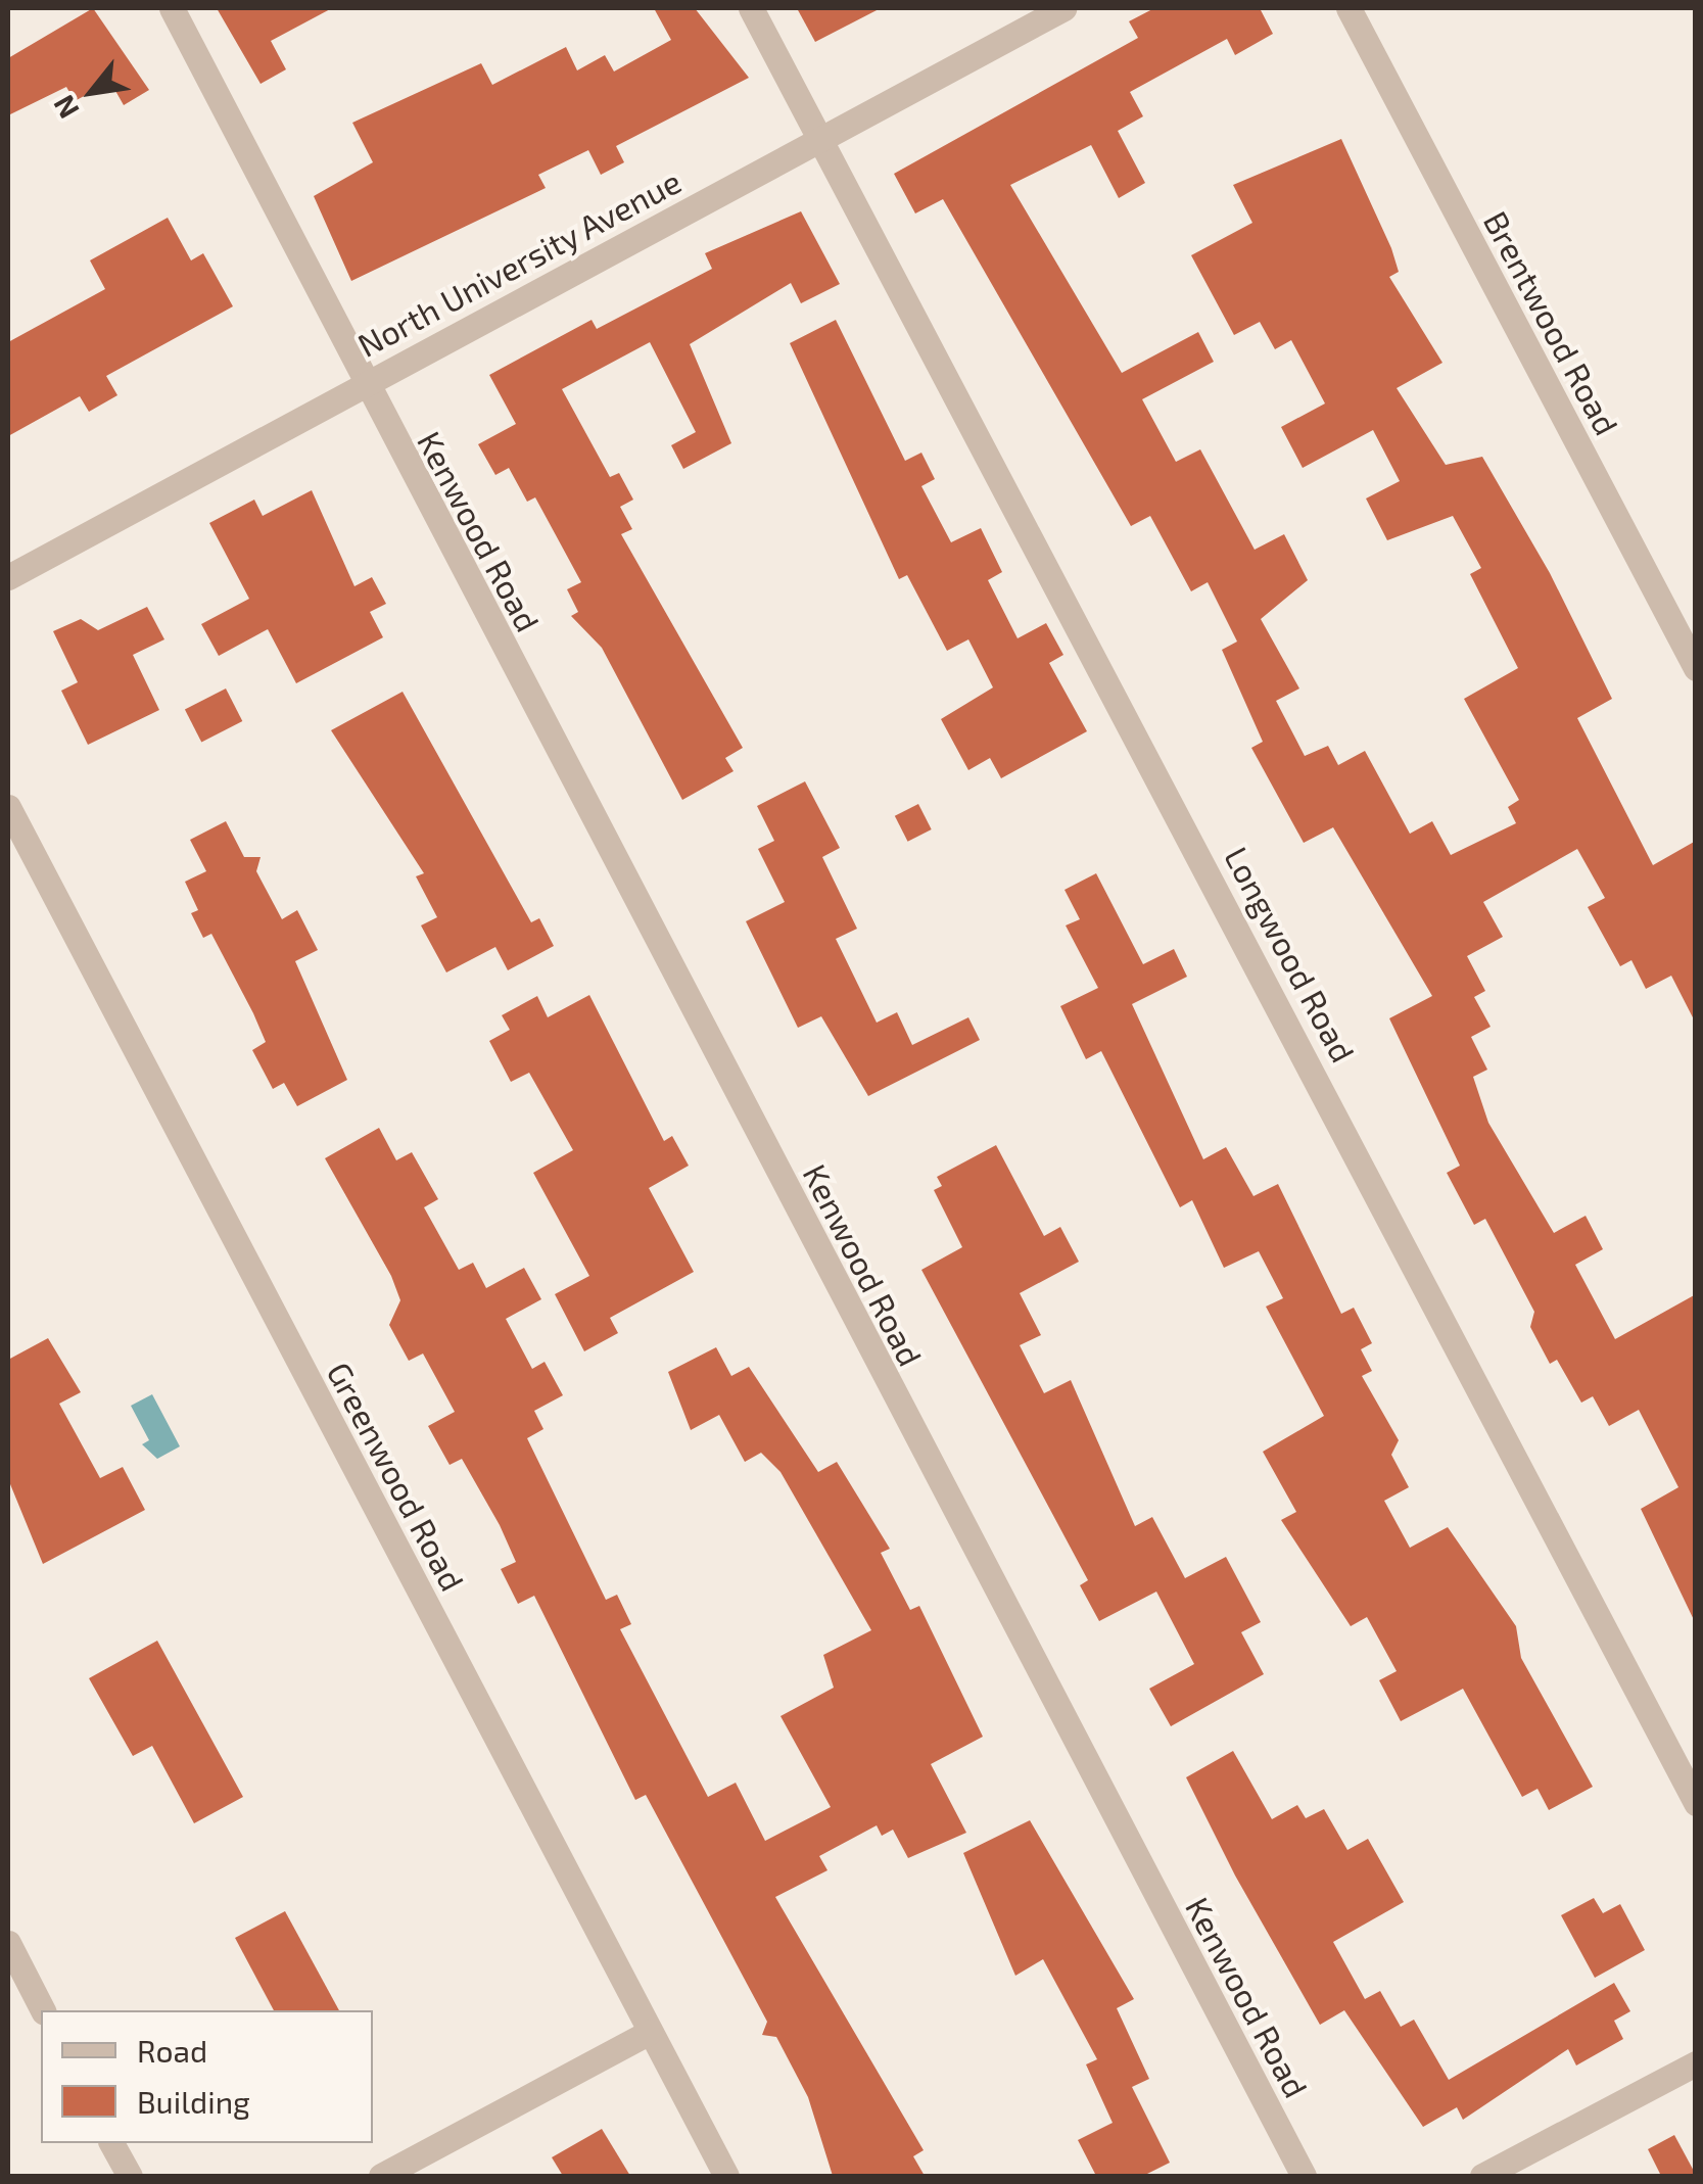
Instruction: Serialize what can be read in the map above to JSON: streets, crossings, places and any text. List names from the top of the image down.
{
  "streets": {
    "street": [
      "North University Avenue",
      "Brentwood Road",
      "Kenwood Road",
      "Longwood Road",
      "Greenwood Road"
    ]
  },
  "crossings": [
    ["North University Avenue", "Kenwood Road"],
    ["North University Avenue", "Longwood Road"]
  ],
  "legend": ["Road", "Building"],
  "north": "bottom left"
}
